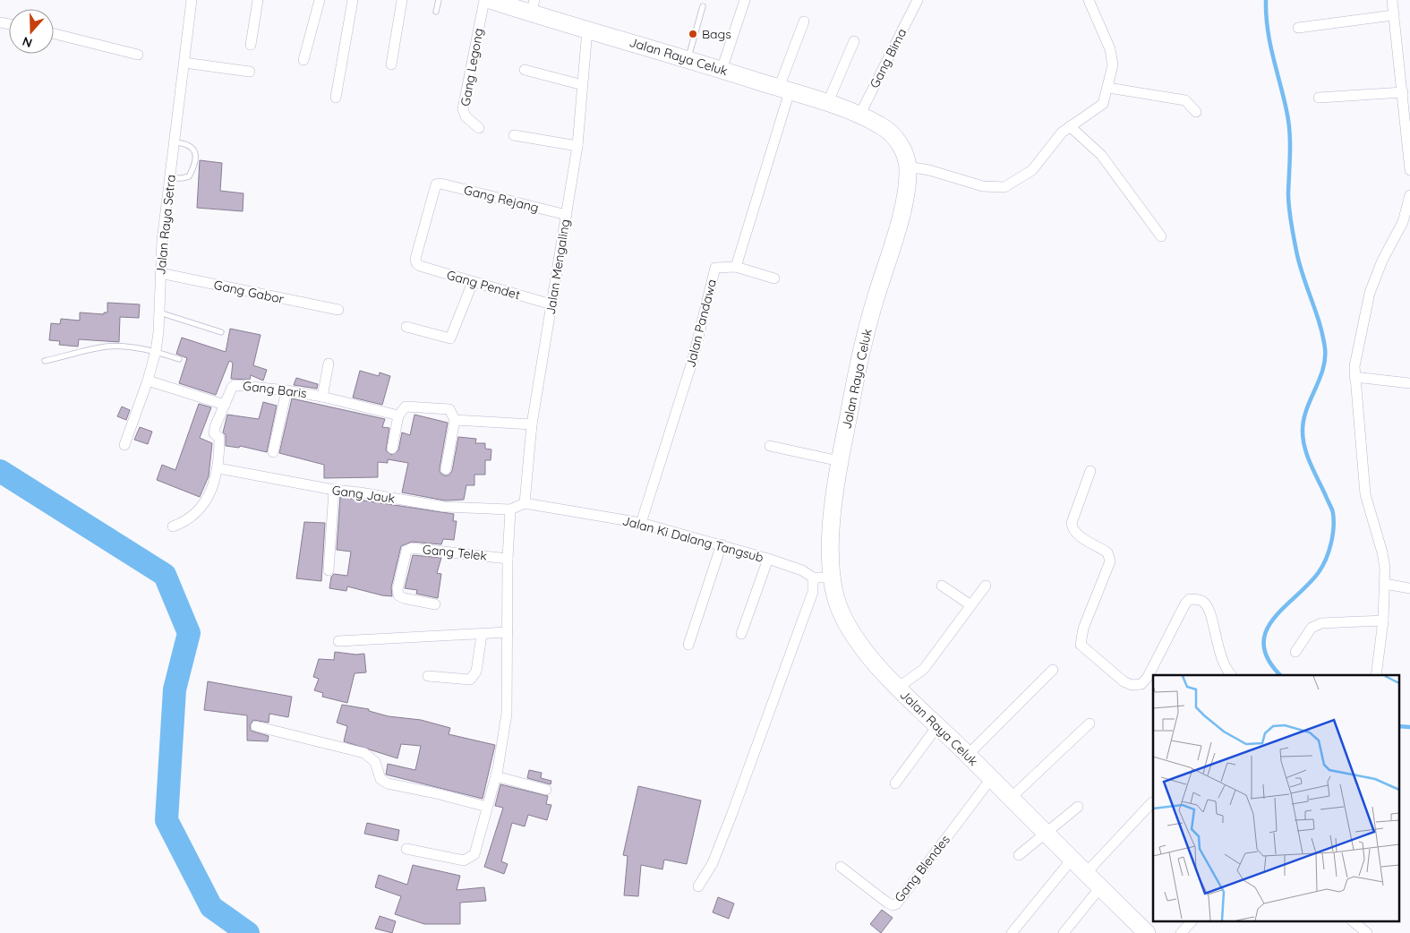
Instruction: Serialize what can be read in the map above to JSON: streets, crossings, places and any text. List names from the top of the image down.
{
  "streets": {
    "highway": ["Jalan Raya Celuk"],
    "street": [
      "Gang Bima",
      "Gang Legong",
      "Gang Rejang",
      "Jalan Raya Setra",
      "Jalan Mengaling",
      "Gang Pendet",
      "Gang Gabor",
      "Jalan Pandawa",
      "Gang Baris",
      "Gang Jauk",
      "Jalan Ki Dalang Tangsub",
      "Gang Telek",
      "Gang Blendes"
    ]
  },
  "crossings": [
    ["Jalan Raya Celuk", "Gang Bima"],
    ["Jalan Raya Celuk", "Jalan Mengaling"],
    ["Jalan Raya Celuk", "Jalan Ki Dalang Tangsub"],
    ["Jalan Raya Celuk", "Gang Blendes"],
    ["Gang Rejang", "Jalan Mengaling"],
    ["Gang Rejang", "Gang Pendet"],
    ["Jalan Raya Setra", "Gang Gabor"],
    ["Jalan Mengaling", "Gang Pendet"],
    ["Jalan Mengaling", "Jalan Ki Dalang Tangsub"],
    ["Jalan Pandawa", "Jalan Ki Dalang Tangsub"],
    ["Gang Baris", "Gang Jauk"]
  ],
  "places": ["Bags"],
  "north": "bottom"
}
